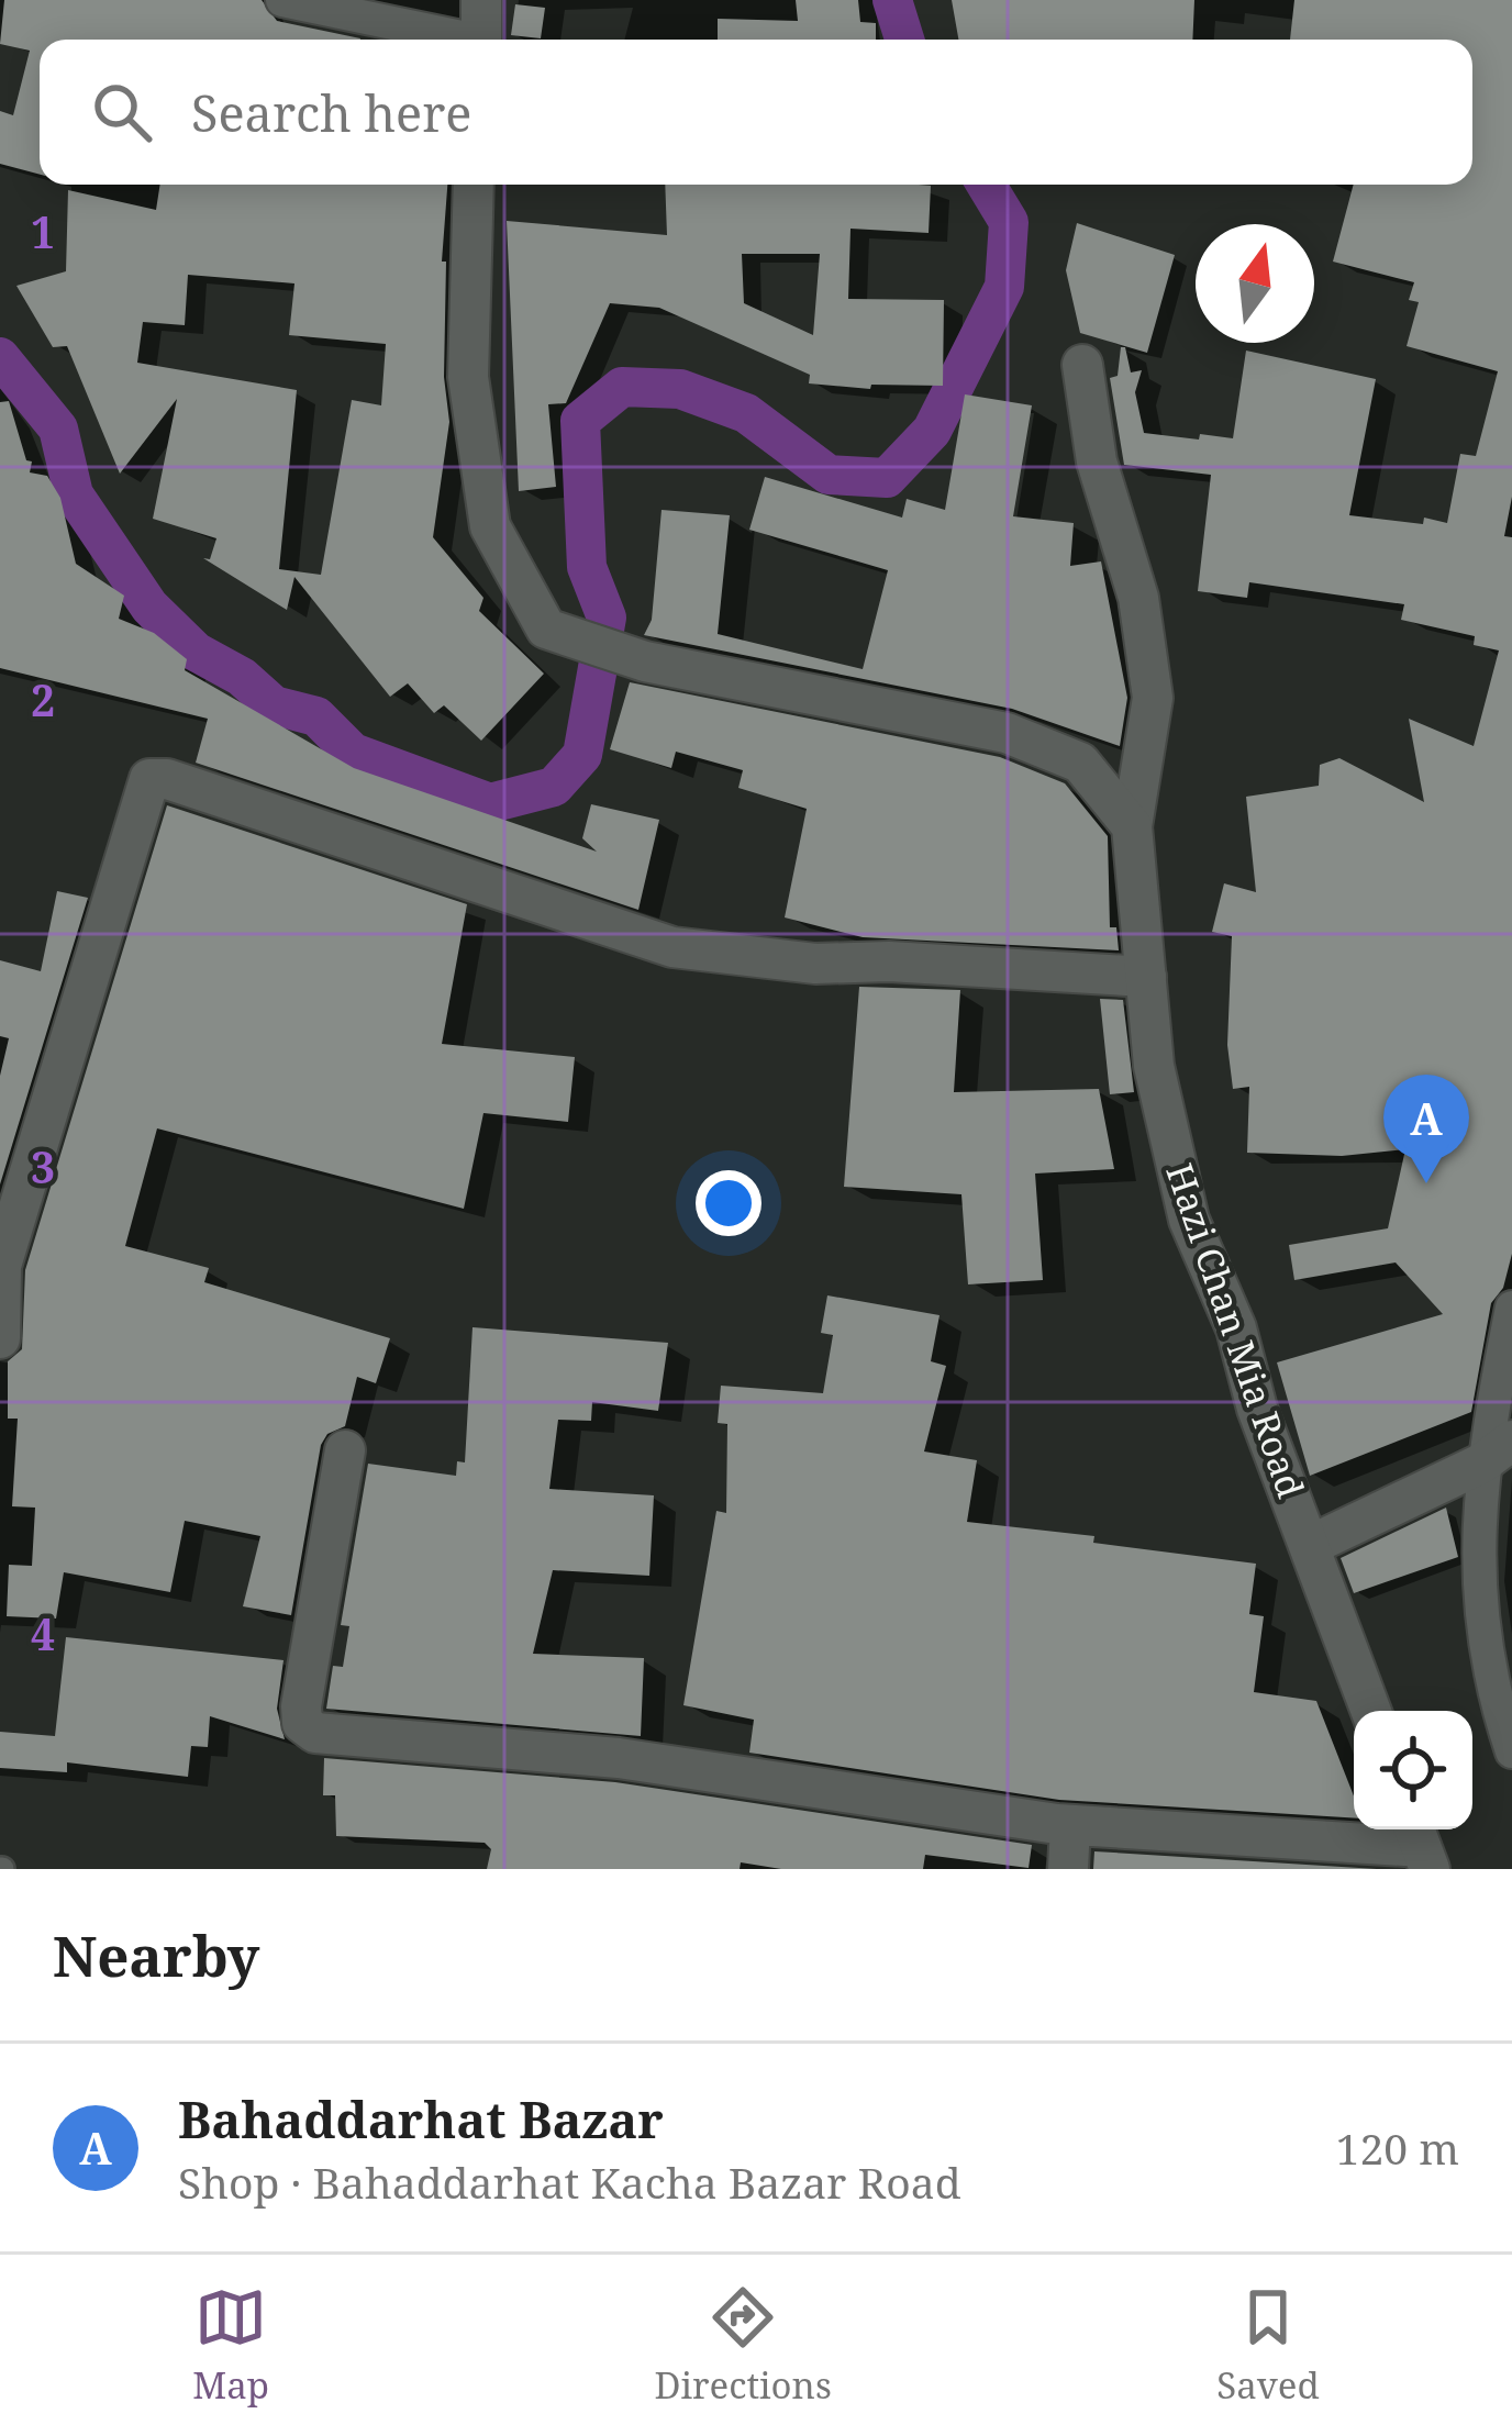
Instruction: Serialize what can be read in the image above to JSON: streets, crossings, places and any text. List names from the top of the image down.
{
  "streets": {
    "street": ["Hazi Chan Mia Road"]
  },
  "north": "top",
  "page": {
    "search": "Search here",
    "pins": "A",
    "heading": "Nearby",
    "list": [
      {
        "mark": "A",
        "name": "Bahaddarhat Bazar",
        "note": "Shop · Bahaddarhat Kacha Bazar Road",
        "value": "120 m"
      }
    ],
    "nav": ["Map", "Directions", "Saved"]
  },
  "grid": {
    "rows": [
      "1",
      "2",
      "3",
      "4"
    ]
  }
}
